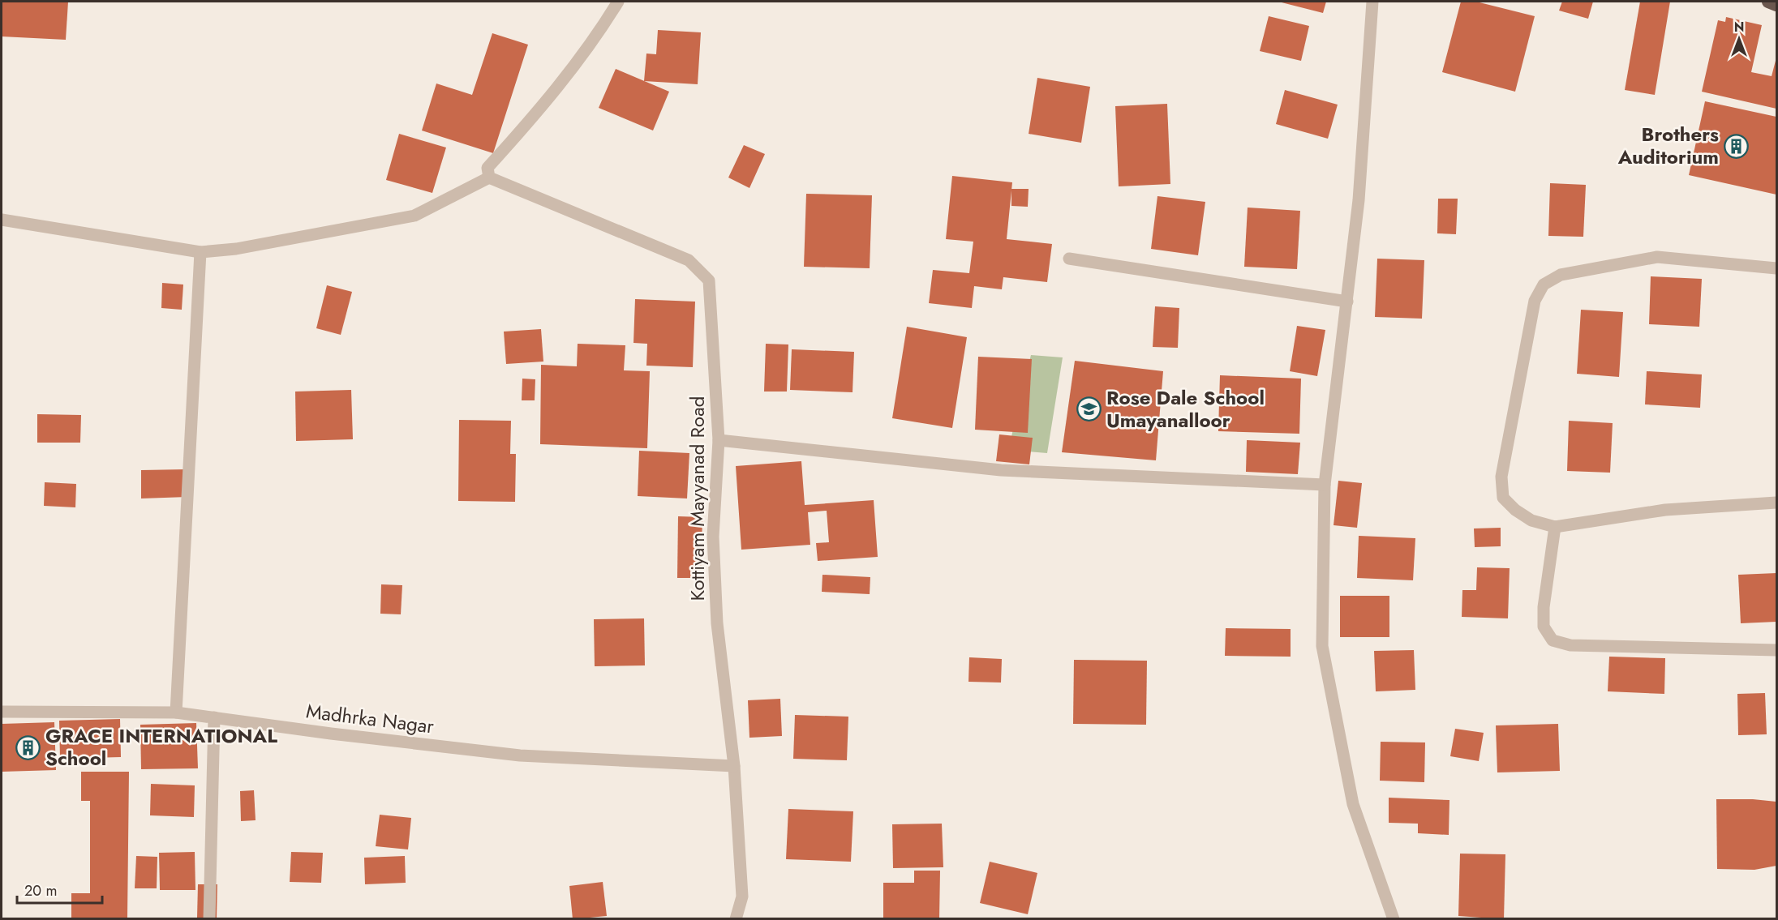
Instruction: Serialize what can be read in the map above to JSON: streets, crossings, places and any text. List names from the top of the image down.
{
  "streets": {
    "street": ["Kottiyam Mayyanad Road", "Madhrka Nagar"]
  },
  "crossings": [
    ["Kottiyam Mayyanad Road", "Madhrka Nagar"]
  ],
  "places": {
    "building": ["Brothers Auditorium", "GRACE INTERNATIONAL School"],
    "school or university": ["Rose Dale School Umayanalloor"]
  },
  "scale_bar": "20 m",
  "north": "top"
}
